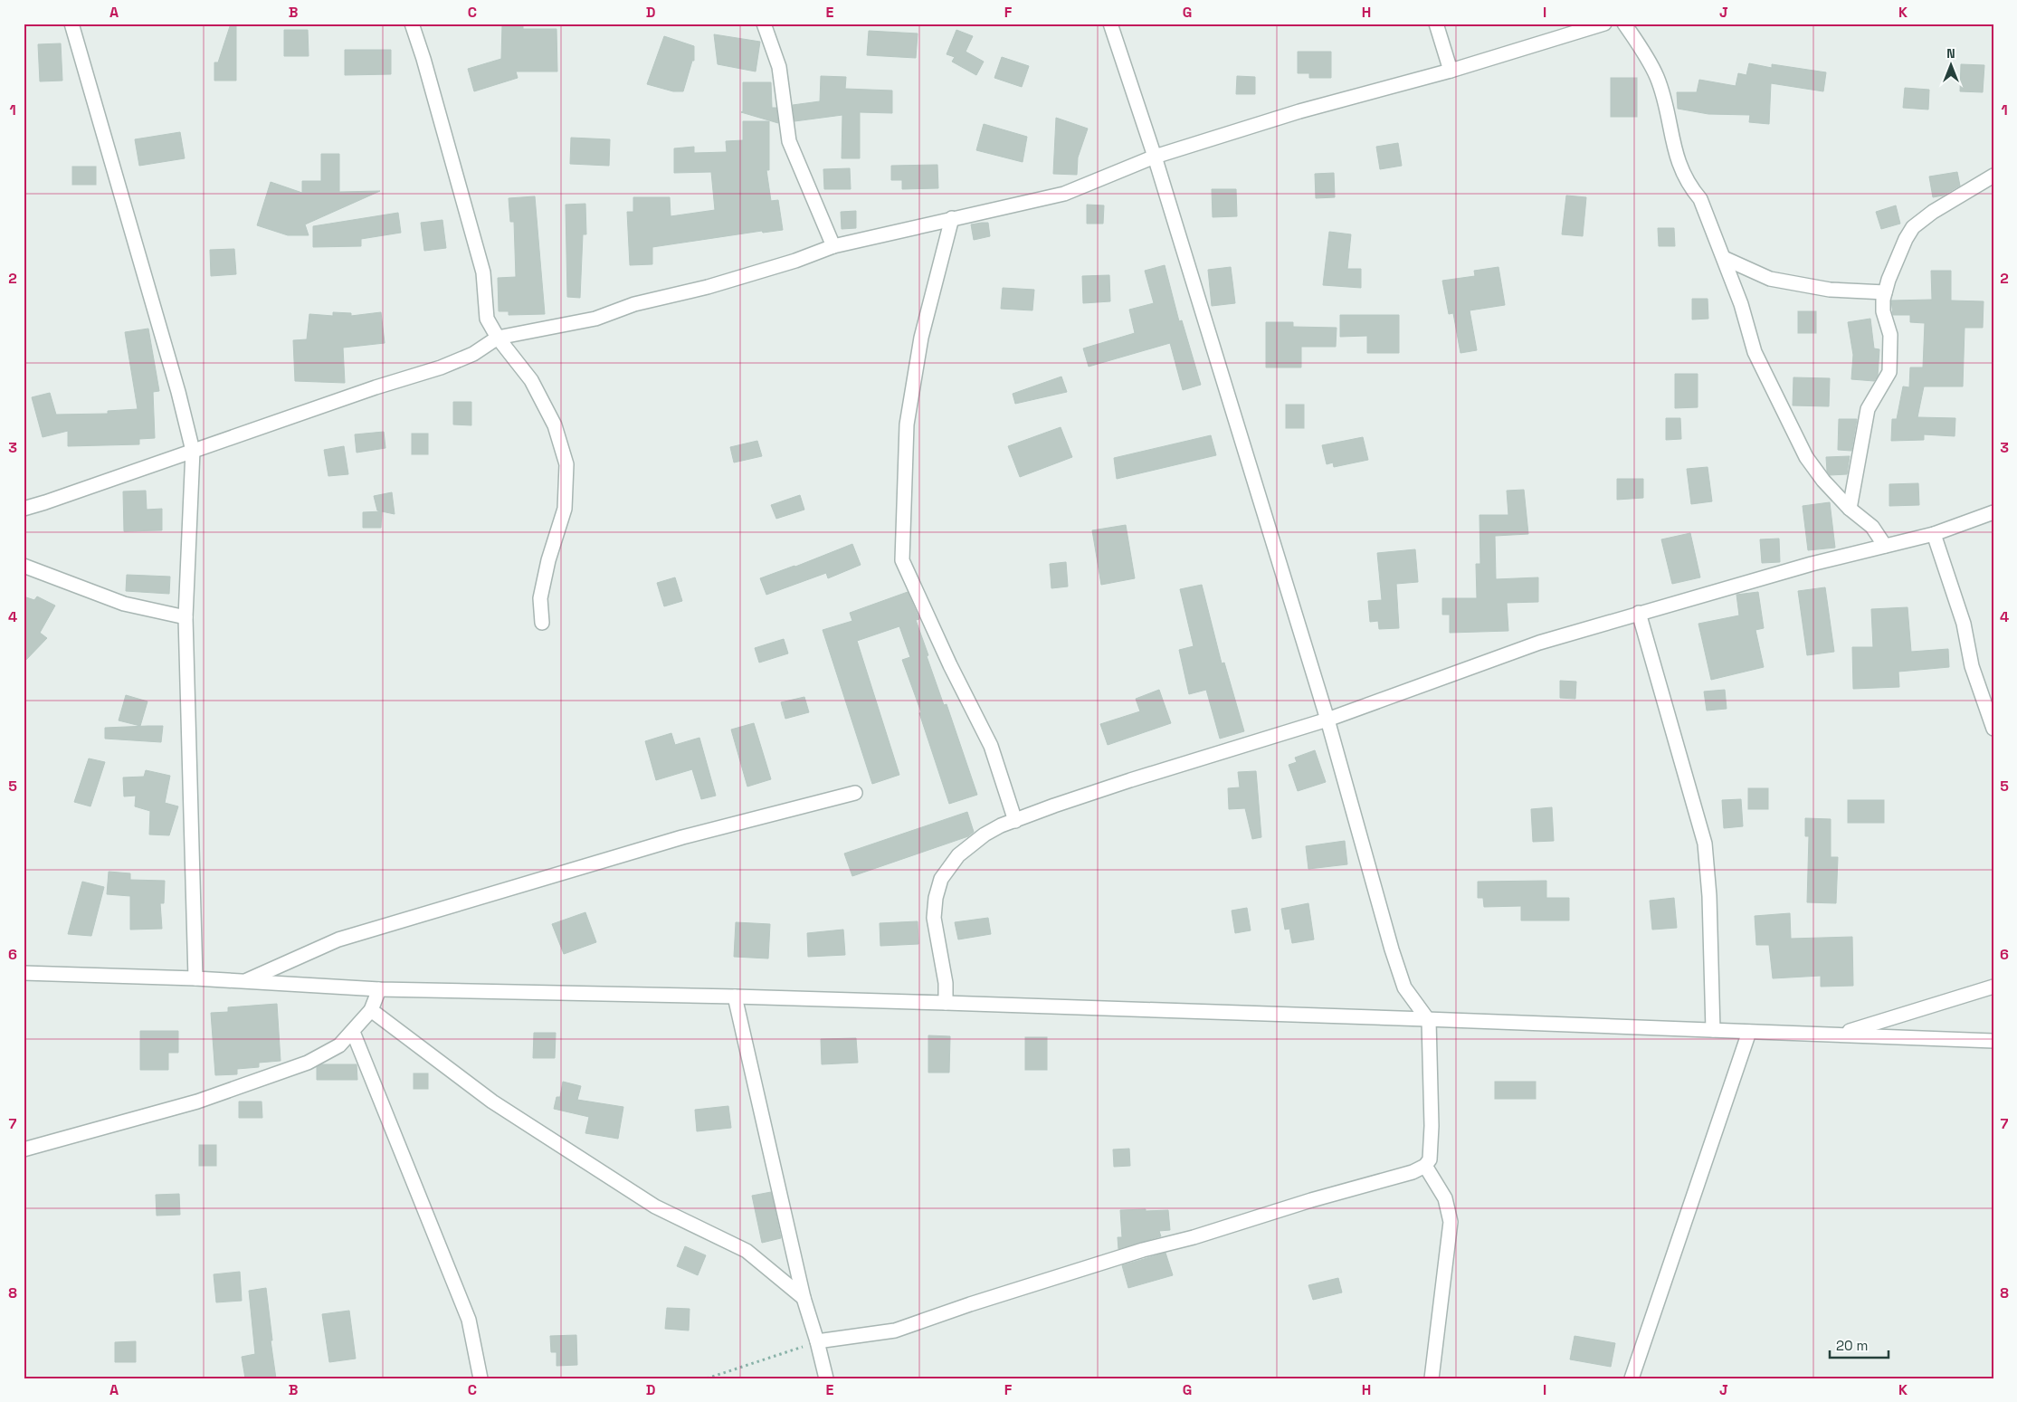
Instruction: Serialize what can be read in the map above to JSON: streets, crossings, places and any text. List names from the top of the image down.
{
  "scale_bar": "20 m",
  "north": "top",
  "grid": {
    "columns": [
      "A",
      "B",
      "C",
      "D",
      "E",
      "F",
      "G",
      "H",
      "I",
      "J",
      "K"
    ],
    "rows": [
      "1",
      "2",
      "3",
      "4",
      "5",
      "6",
      "7",
      "8"
    ]
  }
}
